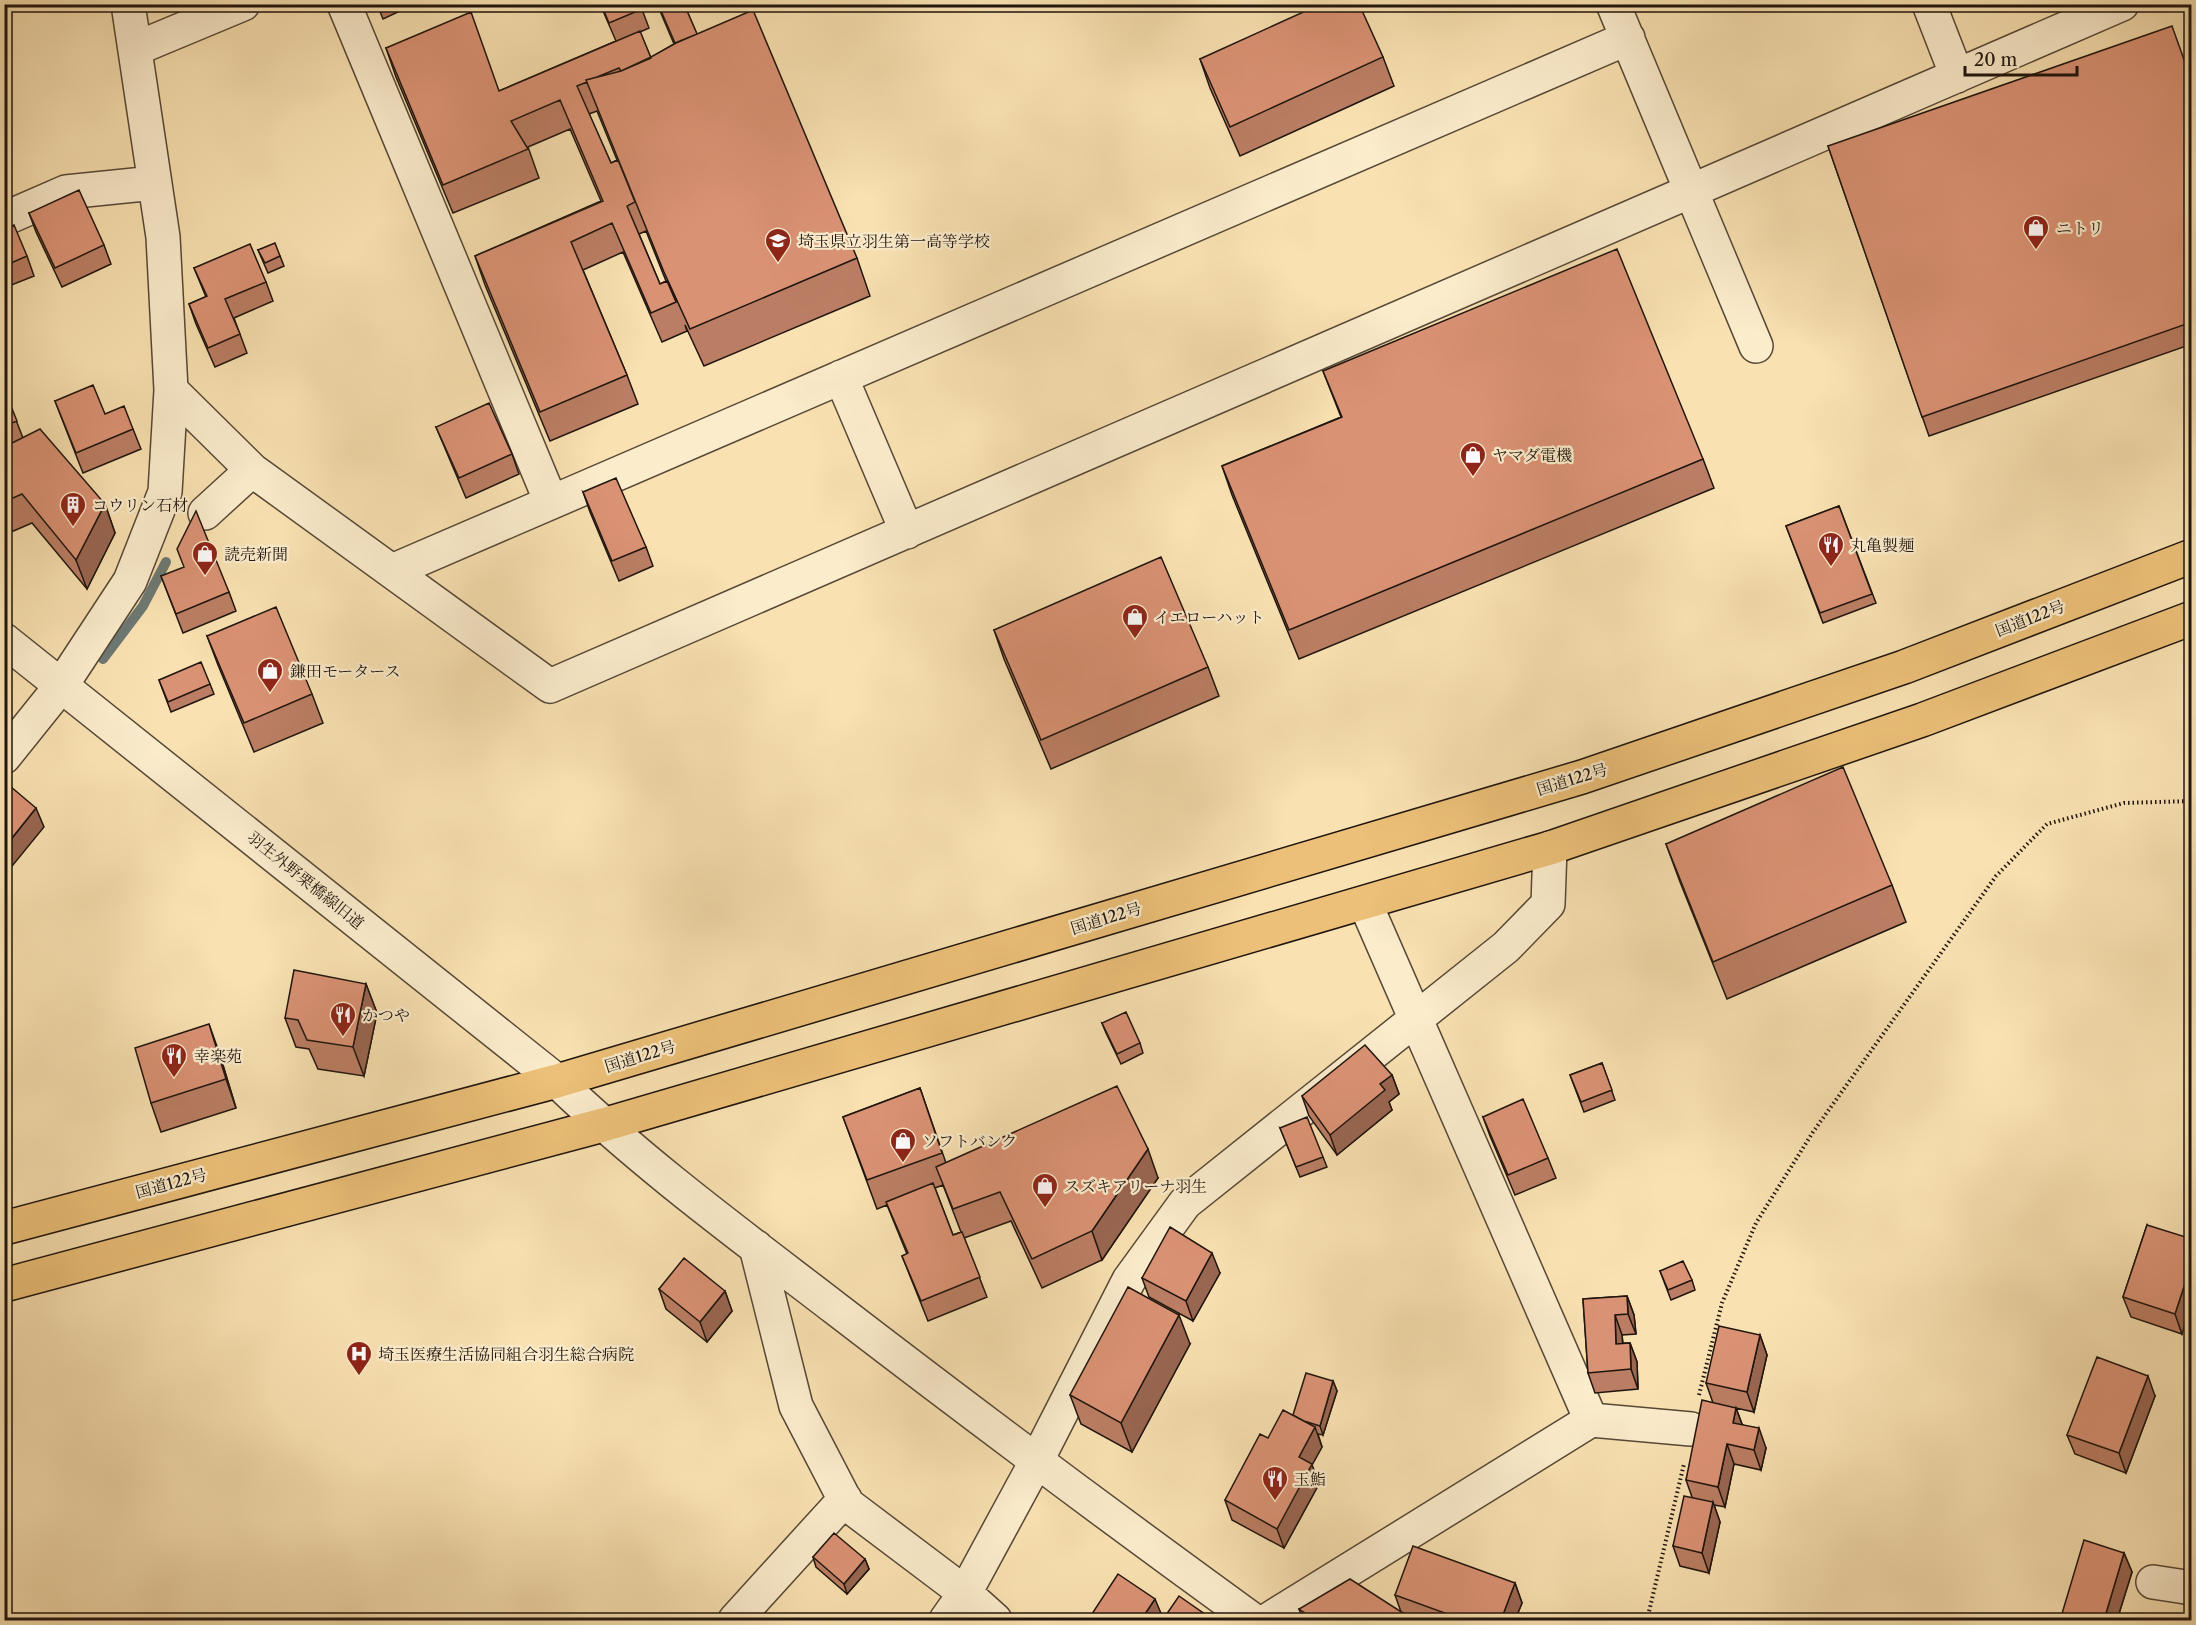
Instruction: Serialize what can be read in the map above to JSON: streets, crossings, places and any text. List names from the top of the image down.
{
  "streets": {
    "highway": ["国道122号"],
    "street": ["羽生外野栗橋線旧道"]
  },
  "crossings": [
    ["国道122号", "羽生外野栗橋線旧道"]
  ],
  "places": {
    "shop": [
      "ニトリ",
      "ヤマダ電機",
      "読売新聞",
      "イエローハット",
      "鎌田モータース",
      "ソフトバンク",
      "スズキアリーナ羽生"
    ],
    "school or university": ["埼玉県立羽生第一高等学校"],
    "building": ["コウリン石材"],
    "restaurant": [
      "丸亀製麺",
      "かつや",
      "幸楽苑",
      "玉鮨"
    ],
    "hospital": ["埼玉医療生活協同組合羽生総合病院"]
  },
  "scale_bar": "20 m"
}
